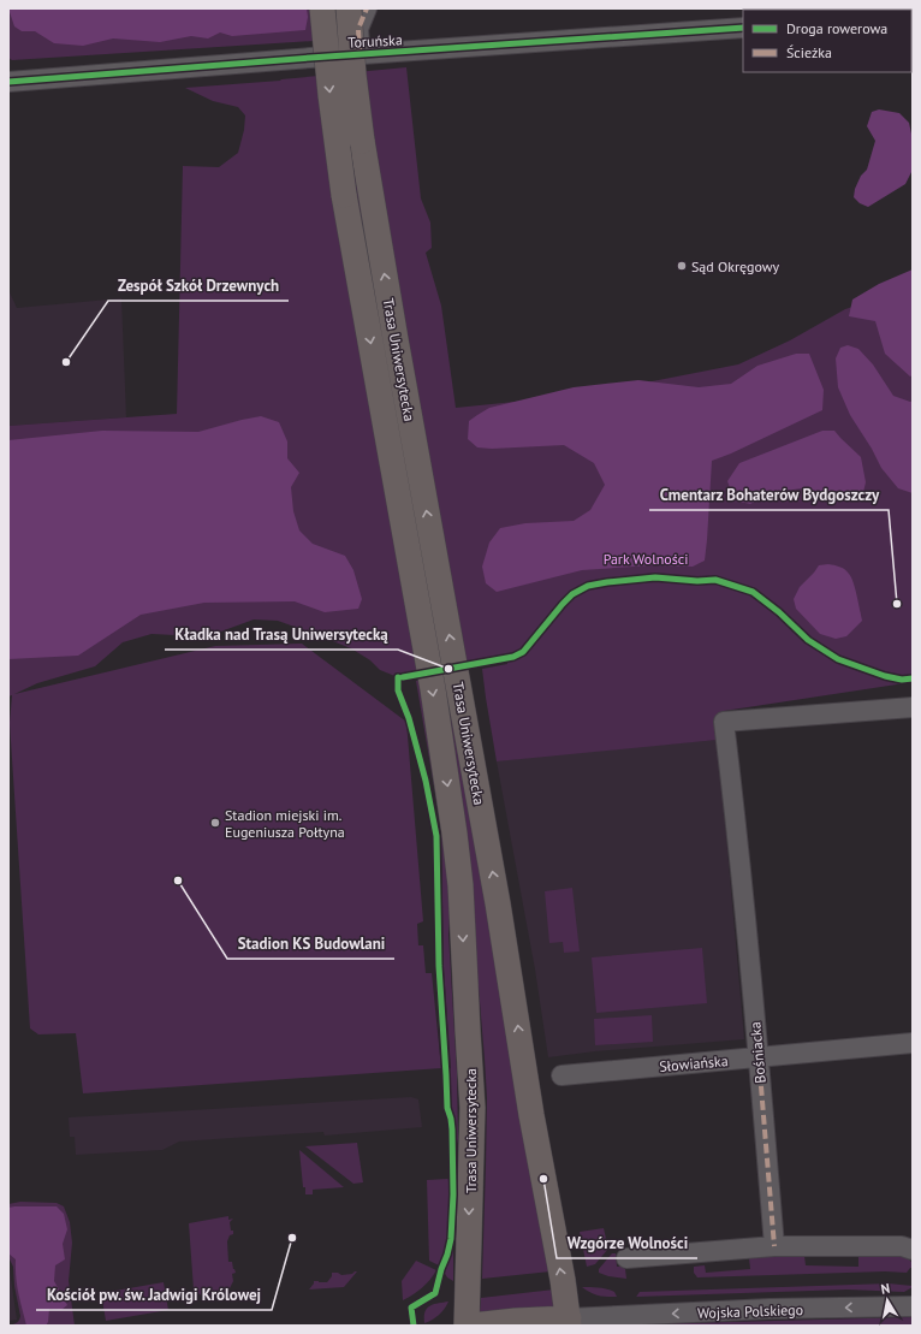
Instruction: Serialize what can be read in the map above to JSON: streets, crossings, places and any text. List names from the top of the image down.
{
  "streets": {
    "main road": ["Trasa Uniwersytecka", "Wojska Polskiego"],
    "street": ["Toruńska", "Bośniacka", "Słowiańska"]
  },
  "crossings": [
    ["Trasa Uniwersytecka", "Wojska Polskiego"],
    ["Bośniacka", "Słowiańska"]
  ],
  "parks": ["Park Wolności"],
  "places": [
    "Sąd Okręgowy",
    "Zespół Szkół Drzewnych",
    "Cmentarz Bohaterów Bydgoszczy",
    "Kładka nad Trasą Uniwersytecką",
    "Stadion miejski im. Eugeniusza Połtyna",
    "Stadion KS Budowlani",
    "Wzgórze Wolności",
    "Kościół pw. św. Jadwigi Królowej"
  ],
  "legend": ["Droga rowerowa", "Ścieżka"],
  "north": "top"
}
